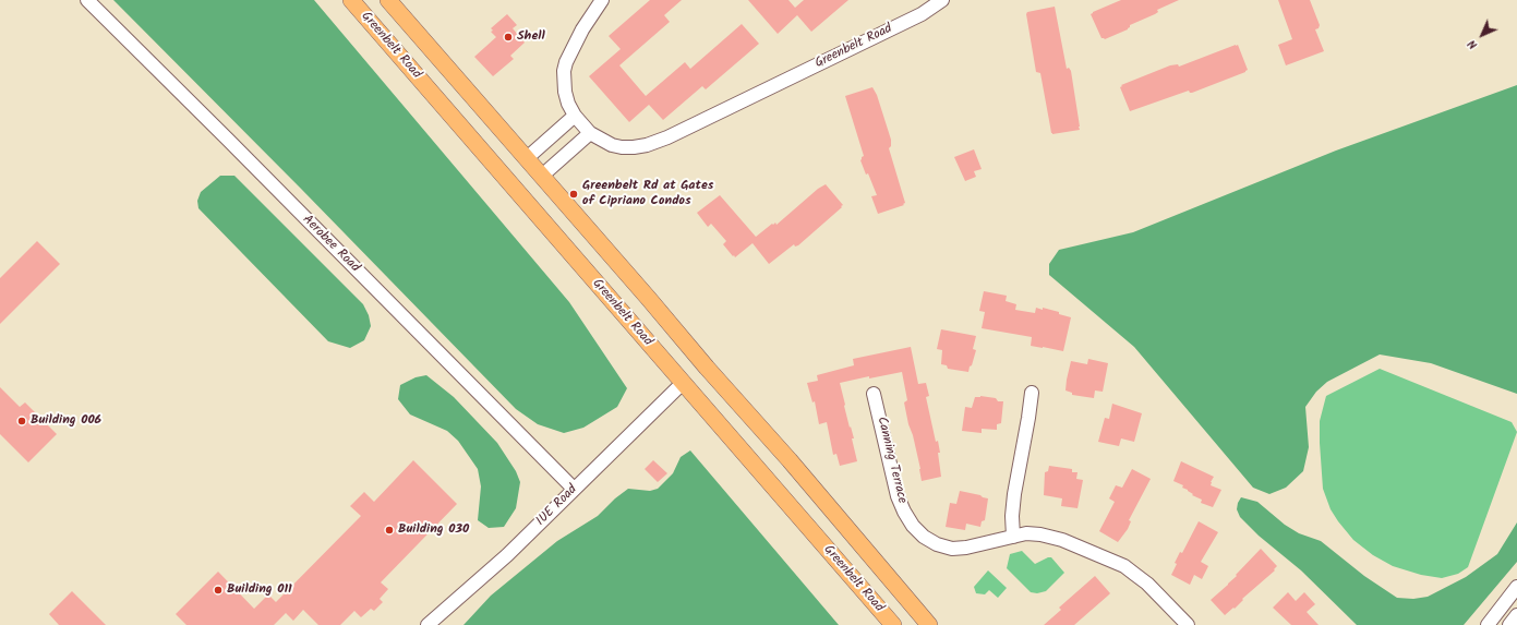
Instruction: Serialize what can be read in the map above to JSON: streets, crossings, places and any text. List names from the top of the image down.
{
  "streets": {
    "main road": ["Greenbelt Road"],
    "street": ["Aerobee Road", "Canning Terrace", "IUE Road"]
  },
  "crossings": [
    ["Greenbelt Road", "IUE Road"],
    ["Aerobee Road", "IUE Road"]
  ],
  "places": [
    "Shell",
    "Greenbelt Rd at Gates of Cipriano Condos",
    "Building 006",
    "Building 030",
    "Building 011"
  ],
  "north": "bottom left"
}
